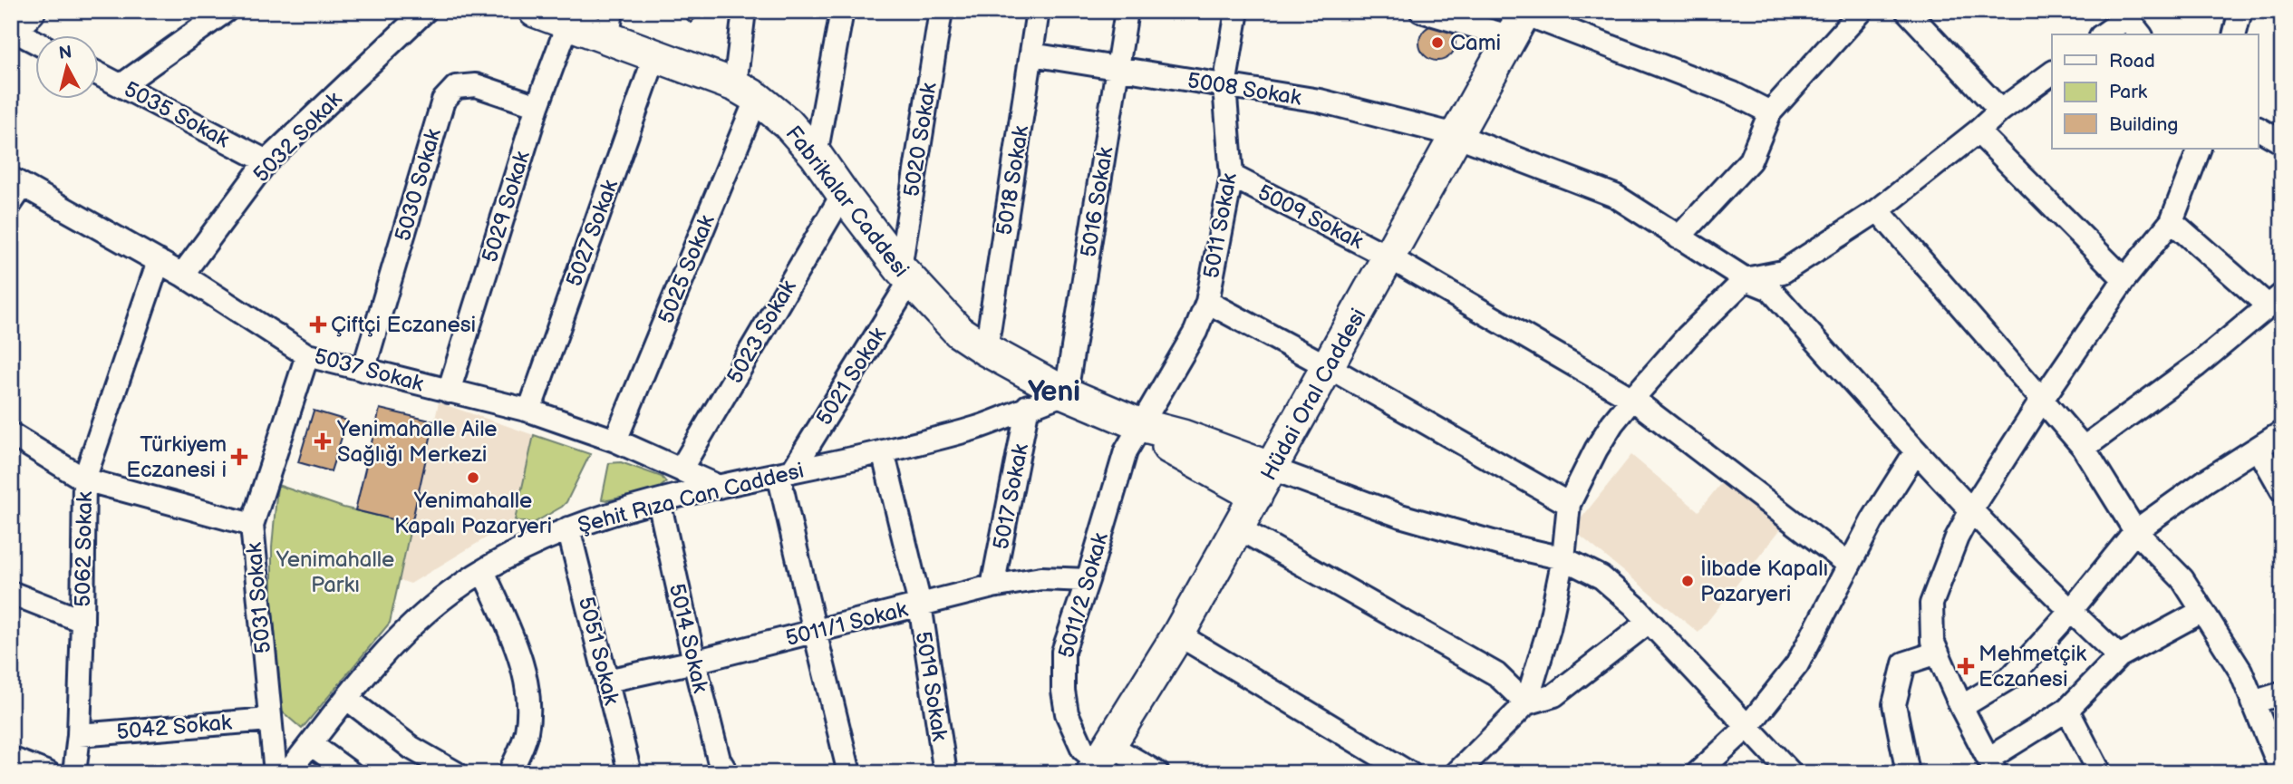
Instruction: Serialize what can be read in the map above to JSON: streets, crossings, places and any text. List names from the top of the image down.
{
  "streets": {
    "street": [
      "5008 Sokak",
      "5035 Sokak",
      "5032 Sokak",
      "5020 Sokak",
      "5018 Sokak",
      "5030 Sokak",
      "Fabrikalar Caddesi",
      "5016 Sokak",
      "5029 Sokak",
      "5009 Sokak",
      "5011 Sokak",
      "5027 Sokak",
      "5025 Sokak",
      "5023 Sokak",
      "5037 Sokak",
      "5021 Sokak",
      "Hüdai Oral Caddesi",
      "5017 Sokak",
      "Şehit Rıza Can Caddesi",
      "5062 Sokak",
      "5011/2 Sokak",
      "5031 Sokak",
      "5011/1 Sokak",
      "5014 Sokak",
      "5051 Sokak",
      "5019 Sokak",
      "5042 Sokak"
    ]
  },
  "crossings": [
    ["5008 Sokak", "5018 Sokak"],
    ["5008 Sokak", "5016 Sokak"],
    ["5008 Sokak", "5011 Sokak"],
    ["5008 Sokak", "Hüdai Oral Caddesi"],
    ["5035 Sokak", "5032 Sokak"],
    ["5032 Sokak", "5037 Sokak"],
    ["5020 Sokak", "Fabrikalar Caddesi"],
    ["5020 Sokak", "5021 Sokak"],
    ["5018 Sokak", "Fabrikalar Caddesi"],
    ["5030 Sokak", "5029 Sokak"],
    ["5030 Sokak", "5037 Sokak"],
    ["Fabrikalar Caddesi", "5016 Sokak"],
    ["Fabrikalar Caddesi", "5029 Sokak"],
    ["Fabrikalar Caddesi", "5011 Sokak"],
    ["Fabrikalar Caddesi", "5027 Sokak"],
    ["Fabrikalar Caddesi", "5025 Sokak"],
    ["Fabrikalar Caddesi", "5023 Sokak"],
    ["Fabrikalar Caddesi", "5021 Sokak"],
    ["Fabrikalar Caddesi", "Hüdai Oral Caddesi"],
    ["Fabrikalar Caddesi", "Şehit Rıza Can Caddesi"],
    ["Fabrikalar Caddesi", "5011/2 Sokak"],
    ["5016 Sokak", "Şehit Rıza Can Caddesi"],
    ["5029 Sokak", "5037 Sokak"],
    ["5009 Sokak", "5011 Sokak"],
    ["5009 Sokak", "Hüdai Oral Caddesi"],
    ["5011 Sokak", "5011/2 Sokak"],
    ["5027 Sokak", "5037 Sokak"],
    ["5025 Sokak", "5037 Sokak"],
    ["5023 Sokak", "5037 Sokak"],
    ["5037 Sokak", "Şehit Rıza Can Caddesi"],
    ["5037 Sokak", "5062 Sokak"],
    ["5037 Sokak", "5031 Sokak"],
    ["5021 Sokak", "Şehit Rıza Can Caddesi"],
    ["Hüdai Oral Caddesi", "5011/2 Sokak"],
    ["5017 Sokak", "Şehit Rıza Can Caddesi"],
    ["5017 Sokak", "5011/1 Sokak"],
    ["Şehit Rıza Can Caddesi", "5014 Sokak"],
    ["Şehit Rıza Can Caddesi", "5051 Sokak"],
    ["Şehit Rıza Can Caddesi", "5019 Sokak"],
    ["5062 Sokak", "5042 Sokak"],
    ["5011/2 Sokak", "5011/1 Sokak"],
    ["5031 Sokak", "5042 Sokak"],
    ["5011/1 Sokak", "5014 Sokak"],
    ["5011/1 Sokak", "5051 Sokak"],
    ["5011/1 Sokak", "5019 Sokak"]
  ],
  "districts": ["Yeni"],
  "parks": ["Yenimahalle Parkı"],
  "places": {
    "other": ["Cami", "Yenimahalle Kapalı Pazaryeri", "İlbade Kapalı Pazaryeri"],
    "health": [
      "Çiftçi Eczanesi",
      "Yenimahalle Aile Sağlığı Merkezi",
      "Türkiyem Eczanesi i",
      "Mehmetçik Eczanesi"
    ]
  },
  "legend": ["Road", "Park", "Building"],
  "north": "top"
}
